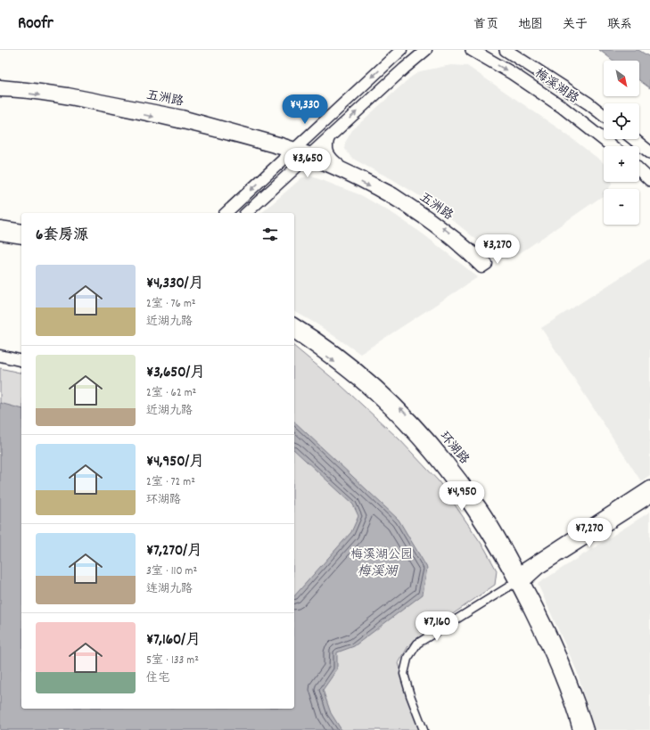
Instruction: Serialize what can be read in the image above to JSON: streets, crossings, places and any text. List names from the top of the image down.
{
  "streets": {
    "main road": ["梅溪湖路", "五洲路", "环湖路"]
  },
  "water": ["梅溪湖"],
  "parks": ["梅溪湖公园"],
  "north": "bottom right",
  "page": {
    "header": "Roofr",
    "nav": [
      "首页",
      "地图",
      "关于",
      "联系"
    ],
    "map_buttons": ["+", "−"],
    "price": [
      "¥4,330",
      "¥3,650",
      "¥3,270",
      "¥4,950",
      "¥7,270",
      "¥7,160"
    ],
    "heading": "6套房源",
    "list": [
      {
        "name": "¥4,330/月",
        "note": "2室 · 76 m² · 近湖九路"
      },
      {
        "name": "¥3,650/月",
        "note": "2室 · 62 m² · 近湖九路"
      },
      {
        "name": "¥4,950/月",
        "note": "2室 · 72 m² · 环湖路"
      },
      {
        "name": "¥7,270/月",
        "note": "3室 · 110 m² · 连湖九路"
      },
      {
        "name": "¥7,160/月",
        "note": "5室 · 133 m² · 住宅"
      }
    ]
  }
}
